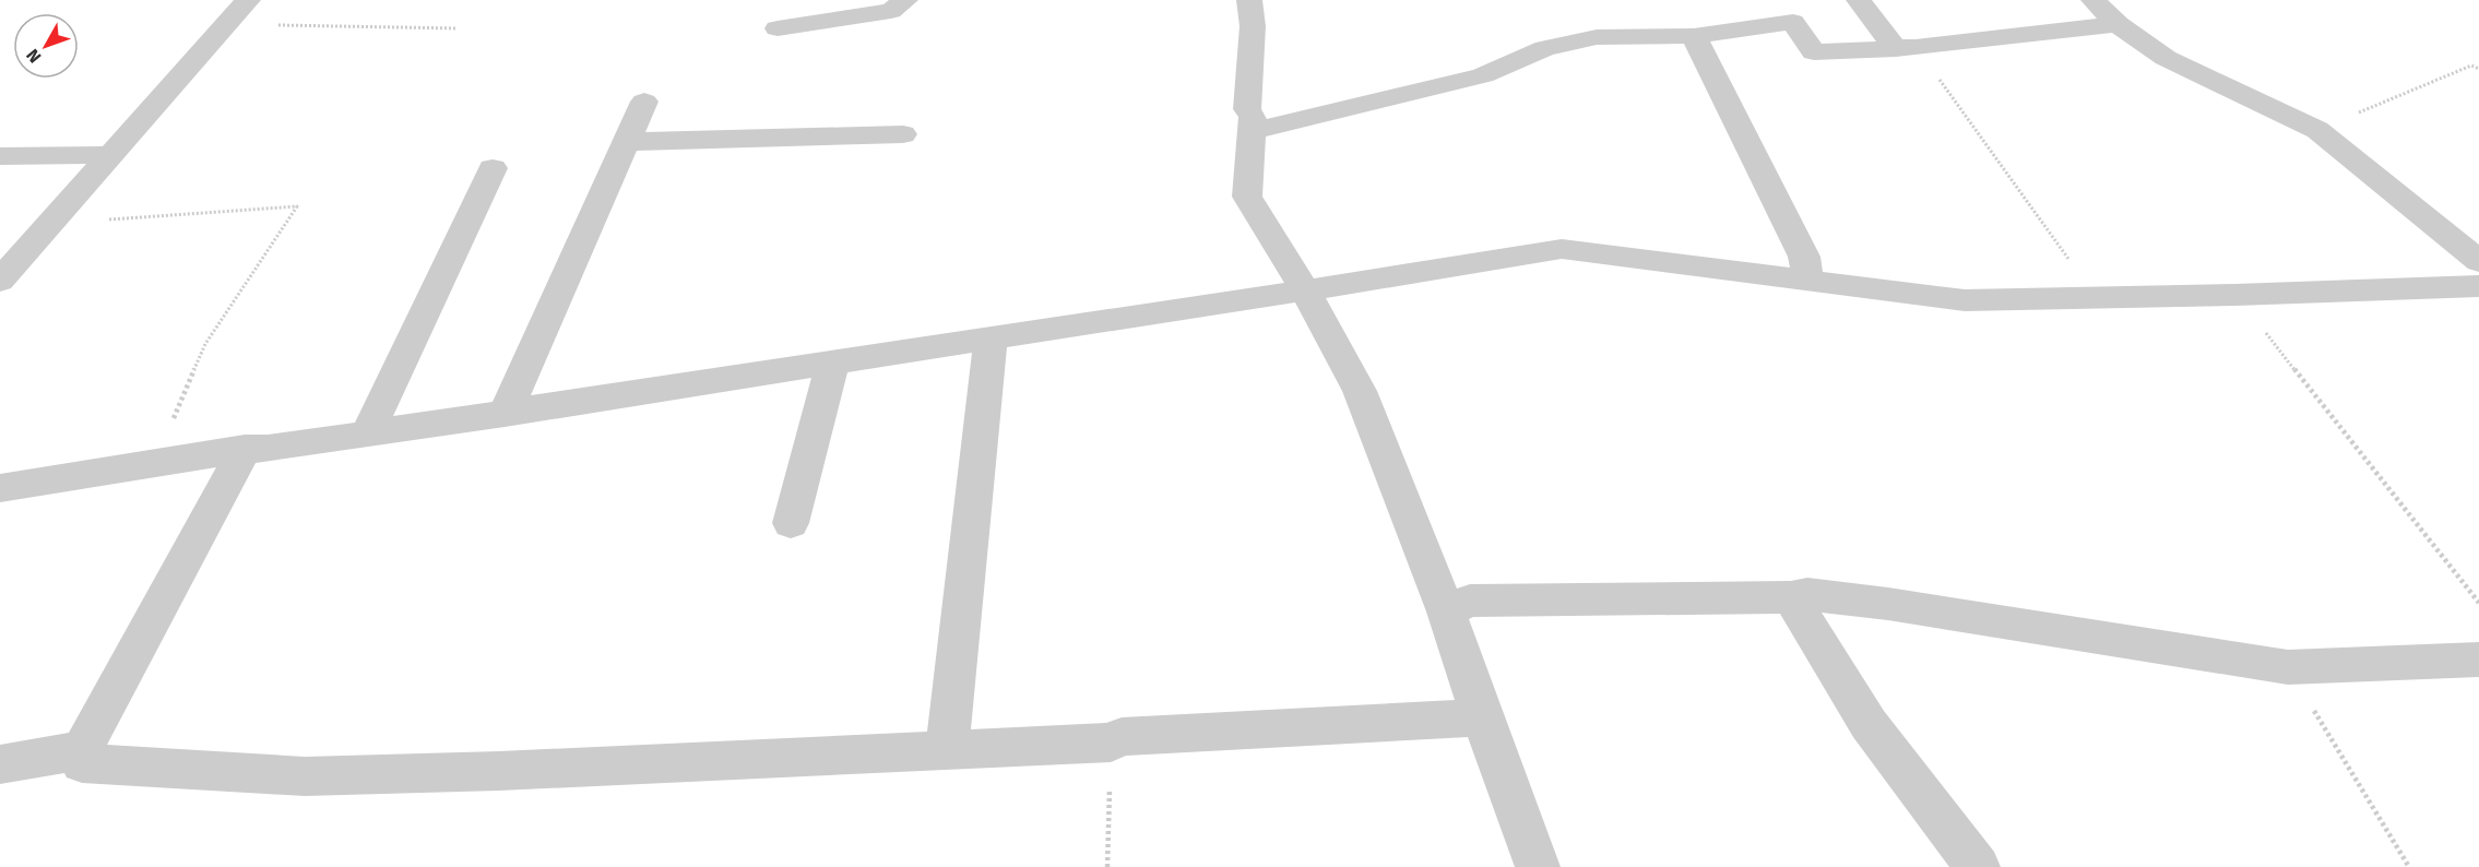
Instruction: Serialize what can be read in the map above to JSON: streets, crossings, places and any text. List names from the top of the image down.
{
  "north": "bottom left"
}
